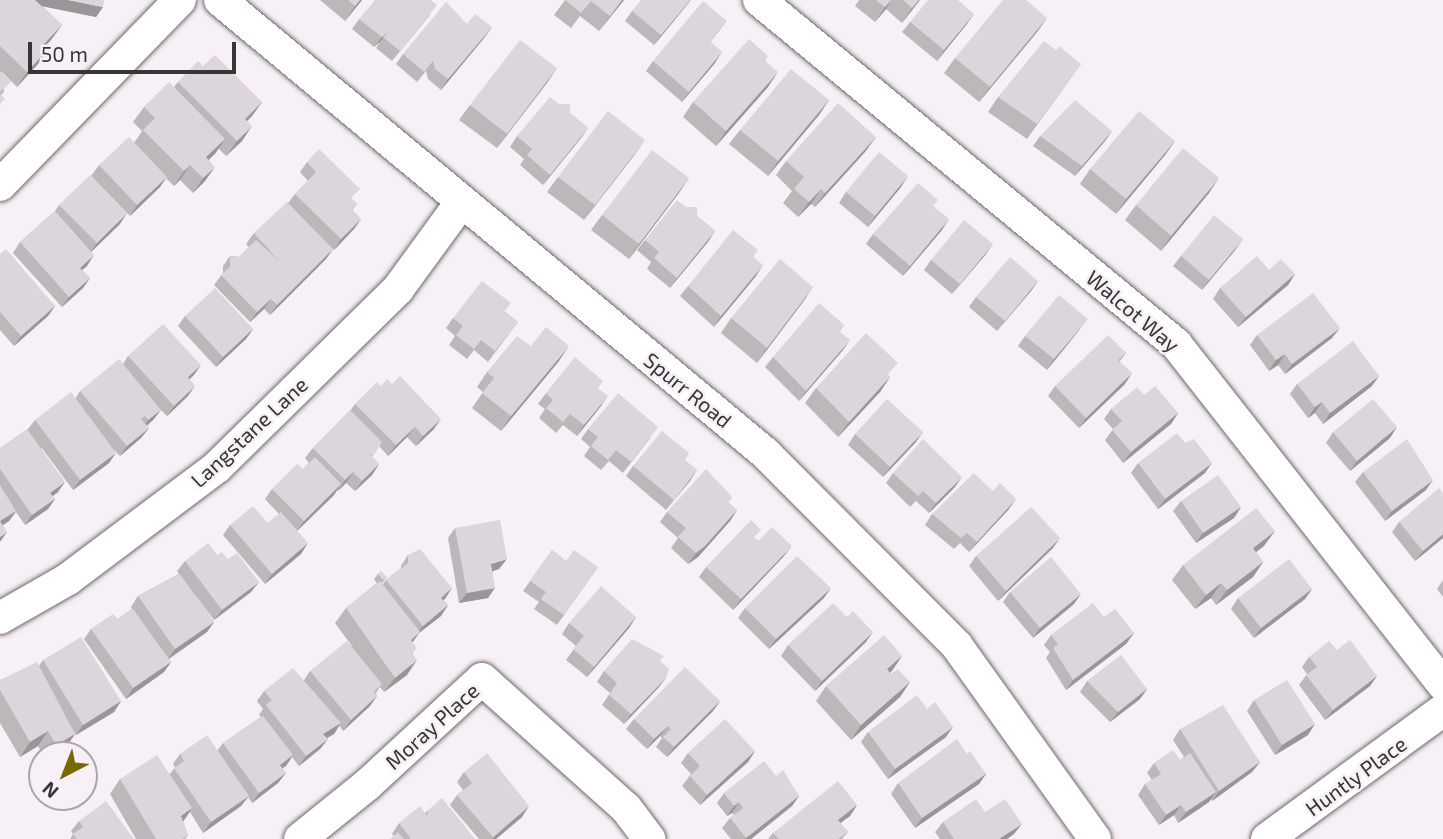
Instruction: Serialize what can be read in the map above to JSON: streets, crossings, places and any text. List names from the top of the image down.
{
  "streets": {
    "street": [
      "Walcot Way",
      "Spurr Road",
      "Langstane Lane",
      "Moray Place",
      "Huntly Place"
    ]
  },
  "crossings": [
    ["Walcot Way", "Huntly Place"],
    ["Spurr Road", "Langstane Lane"]
  ],
  "scale_bar": "50 m",
  "north": "bottom left"
}
